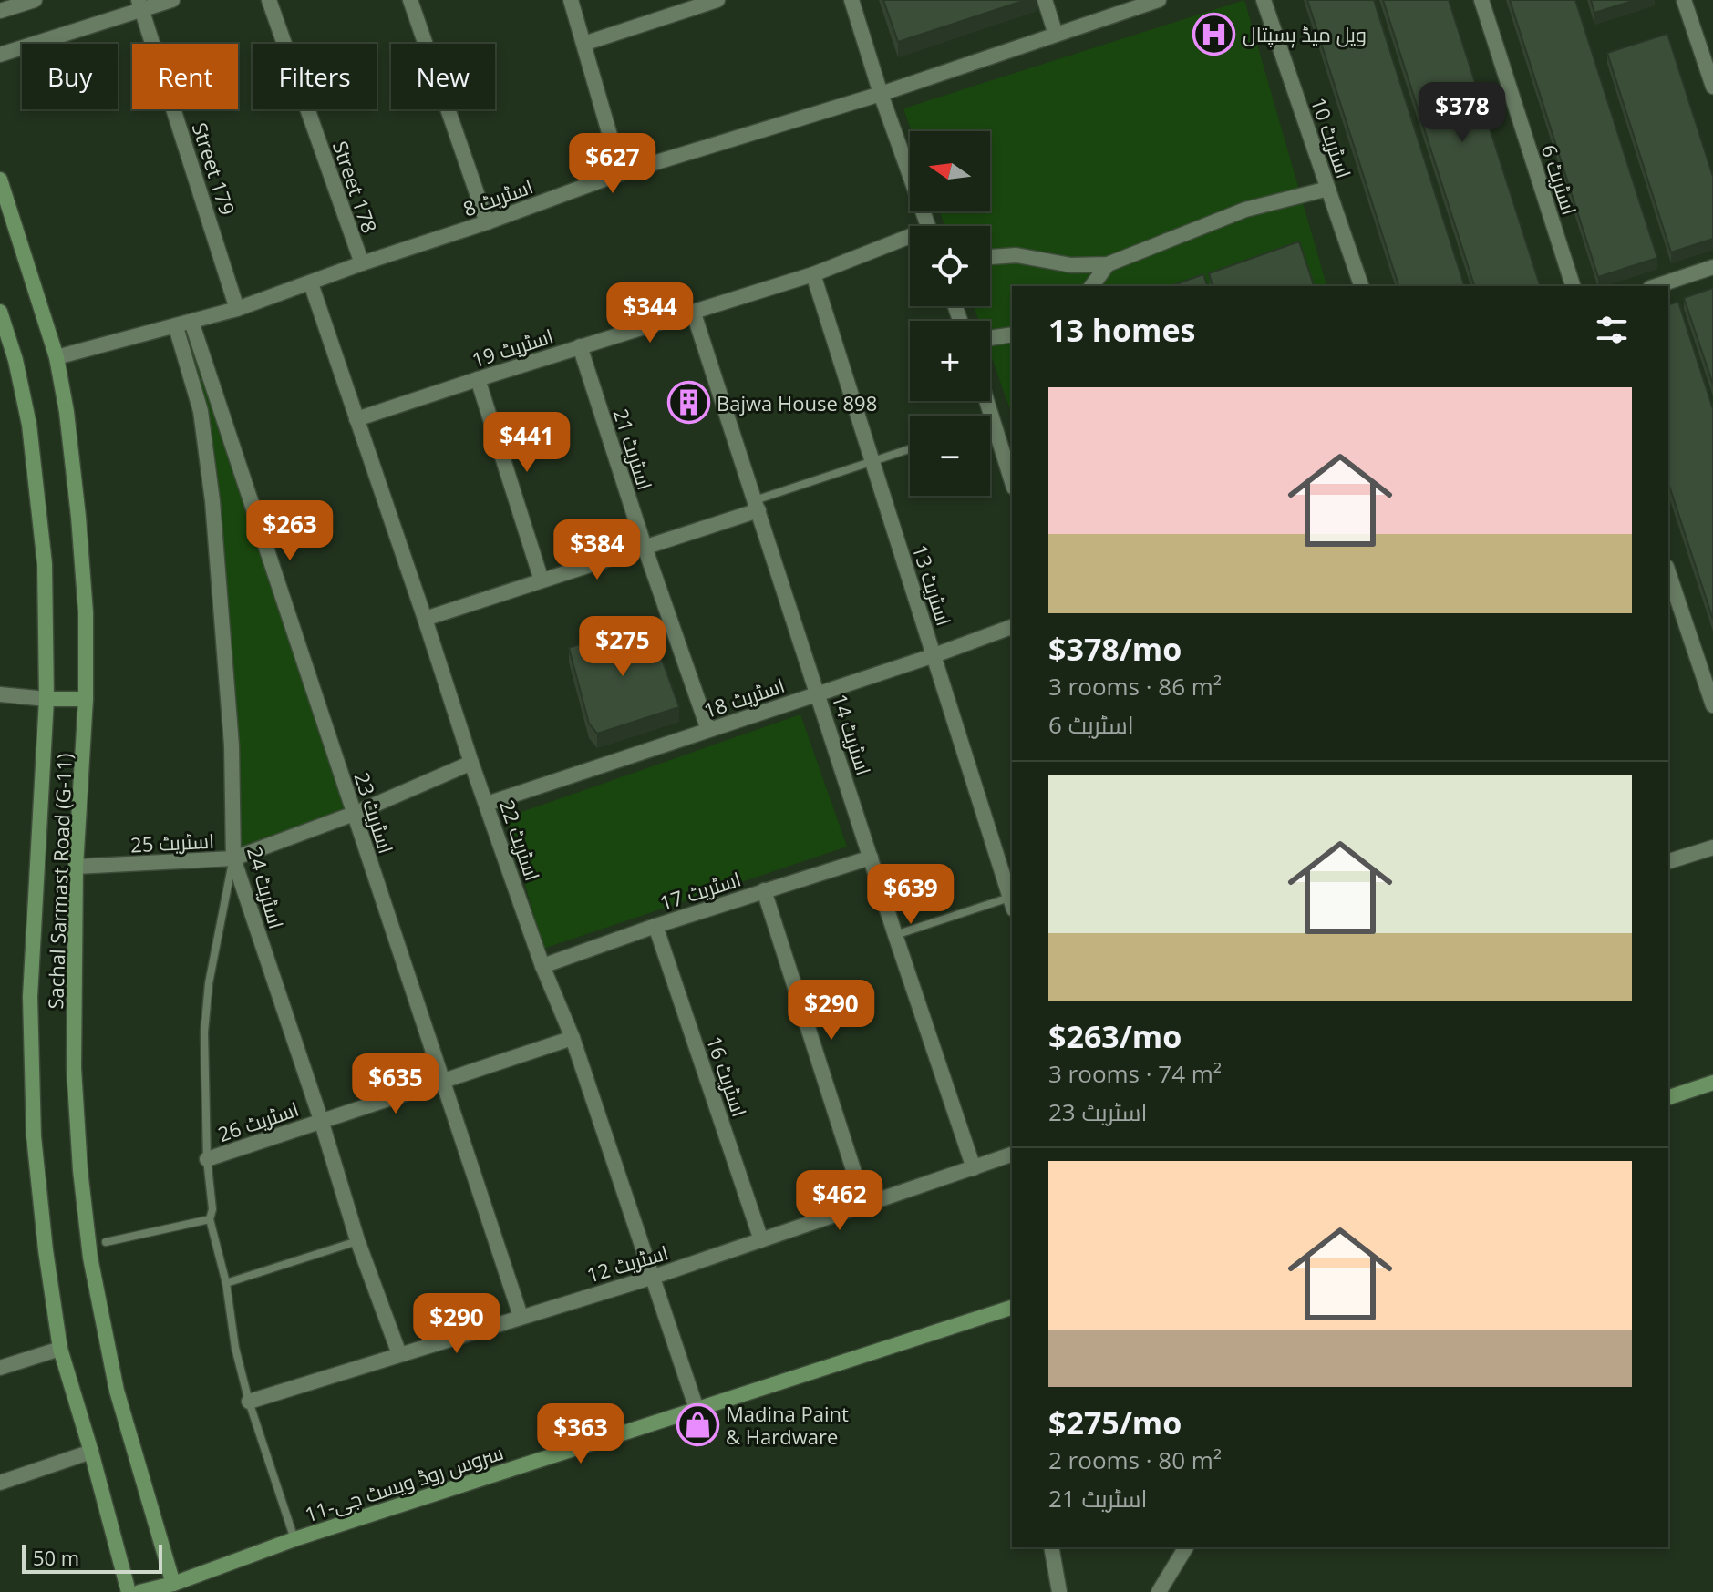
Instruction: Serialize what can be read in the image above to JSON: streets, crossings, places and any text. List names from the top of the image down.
{
  "streets": {
    "main road": ["Sachal Sarmast Road (G-11)", "سروس روڈ ویسٹ جی-11"],
    "street": [
      "اسٹریٹ 10",
      "Street 179",
      "اسٹریٹ 6",
      "Street 178",
      "اسٹریٹ 8",
      "اسٹریٹ 19",
      "اسٹریٹ 21",
      "اسٹریٹ 13",
      "اسٹریٹ 18",
      "اسٹریٹ 14",
      "اسٹریٹ 23",
      "اسٹریٹ 22",
      "اسٹریٹ 25",
      "اسٹریٹ 24",
      "اسٹریٹ 17",
      "اسٹریٹ 16",
      "اسٹریٹ 26",
      "اسٹریٹ 12"
    ]
  },
  "crossings": [
    ["Street 179", "اسٹریٹ 8"],
    ["Street 178", "اسٹریٹ 8"],
    ["اسٹریٹ 8", "اسٹریٹ 23"],
    ["اسٹریٹ 8", "اسٹریٹ 22"],
    ["اسٹریٹ 8", "Sachal Sarmast Road (G-11)"],
    ["اسٹریٹ 8", "اسٹریٹ 24"],
    ["اسٹریٹ 19", "اسٹریٹ 21"],
    ["اسٹریٹ 19", "اسٹریٹ 13"],
    ["اسٹریٹ 19", "اسٹریٹ 14"],
    ["اسٹریٹ 19", "اسٹریٹ 22"],
    ["اسٹریٹ 21", "اسٹریٹ 18"],
    ["اسٹریٹ 13", "اسٹریٹ 18"],
    ["اسٹریٹ 18", "اسٹریٹ 14"],
    ["اسٹریٹ 18", "اسٹریٹ 22"],
    ["اسٹریٹ 14", "اسٹریٹ 17"],
    ["اسٹریٹ 14", "اسٹریٹ 12"],
    ["اسٹریٹ 23", "اسٹریٹ 25"],
    ["اسٹریٹ 23", "اسٹریٹ 26"],
    ["اسٹریٹ 23", "اسٹریٹ 12"],
    ["اسٹریٹ 22", "اسٹریٹ 25"],
    ["اسٹریٹ 22", "اسٹریٹ 17"],
    ["اسٹریٹ 22", "اسٹریٹ 26"],
    ["اسٹریٹ 22", "اسٹریٹ 12"],
    ["اسٹریٹ 22", "سروس روڈ ویسٹ جی-11"],
    ["اسٹریٹ 25", "Sachal Sarmast Road (G-11)"],
    ["اسٹریٹ 25", "اسٹریٹ 24"],
    ["Sachal Sarmast Road (G-11)", "سروس روڈ ویسٹ جی-11"],
    ["اسٹریٹ 24", "اسٹریٹ 26"],
    ["اسٹریٹ 24", "اسٹریٹ 12"],
    ["اسٹریٹ 17", "اسٹریٹ 16"],
    ["اسٹریٹ 16", "اسٹریٹ 12"]
  ],
  "places": {
    "hospital": ["ویل میڈ ہسپتال"],
    "building": ["Bajwa House 898"],
    "shop": ["Madina Paint & Hardware"]
  },
  "scale_bar": "50 m",
  "north": "left",
  "page": {
    "chip": [
      "Buy",
      "Rent",
      "Filters",
      "New"
    ],
    "price": [
      "$378",
      "$627",
      "$344",
      "$441",
      "$263",
      "$384",
      "$275",
      "$639",
      "$290",
      "$635",
      "$462",
      "$290",
      "$363"
    ],
    "map_buttons": ["+", "−"],
    "heading": "13 homes",
    "list": [
      {
        "name": "$378/mo",
        "note": "3 rooms · 86 m² · اسٹریٹ 6"
      },
      {
        "name": "$263/mo",
        "note": "3 rooms · 74 m² · اسٹریٹ 23"
      },
      {
        "name": "$275/mo",
        "note": "2 rooms · 80 m² · اسٹریٹ 21"
      }
    ],
    "scale": "50 m"
  }
}
